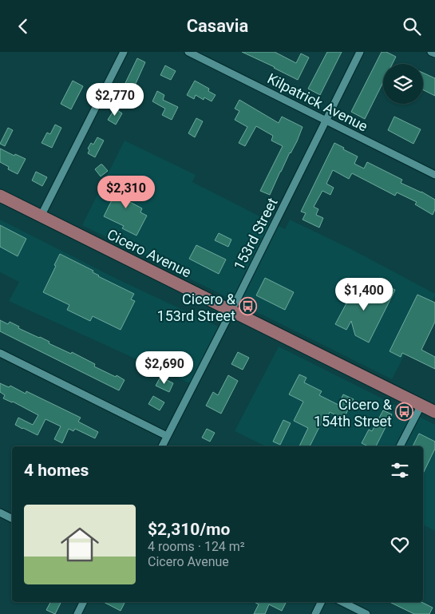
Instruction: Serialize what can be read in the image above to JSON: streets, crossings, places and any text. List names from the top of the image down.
{
  "streets": {
    "main road": ["Cicero Avenue"],
    "street": ["Kilpatrick Avenue", "153rd Street"]
  },
  "crossings": [
    ["Kilpatrick Avenue", "153rd Street"],
    ["153rd Street", "Cicero Avenue"]
  ],
  "places": {
    "bus stop": ["Cicero & 153rd Street", "Cicero & 154th Street"]
  },
  "page": {
    "header": "Casavia",
    "price": [
      "$2,770",
      "$2,310",
      "$1,400",
      "$2,690"
    ],
    "heading": "4 homes",
    "list": [
      {
        "name": "$2,310/mo",
        "note": "4 rooms · 124 m² · Cicero Avenue"
      }
    ]
  }
}
